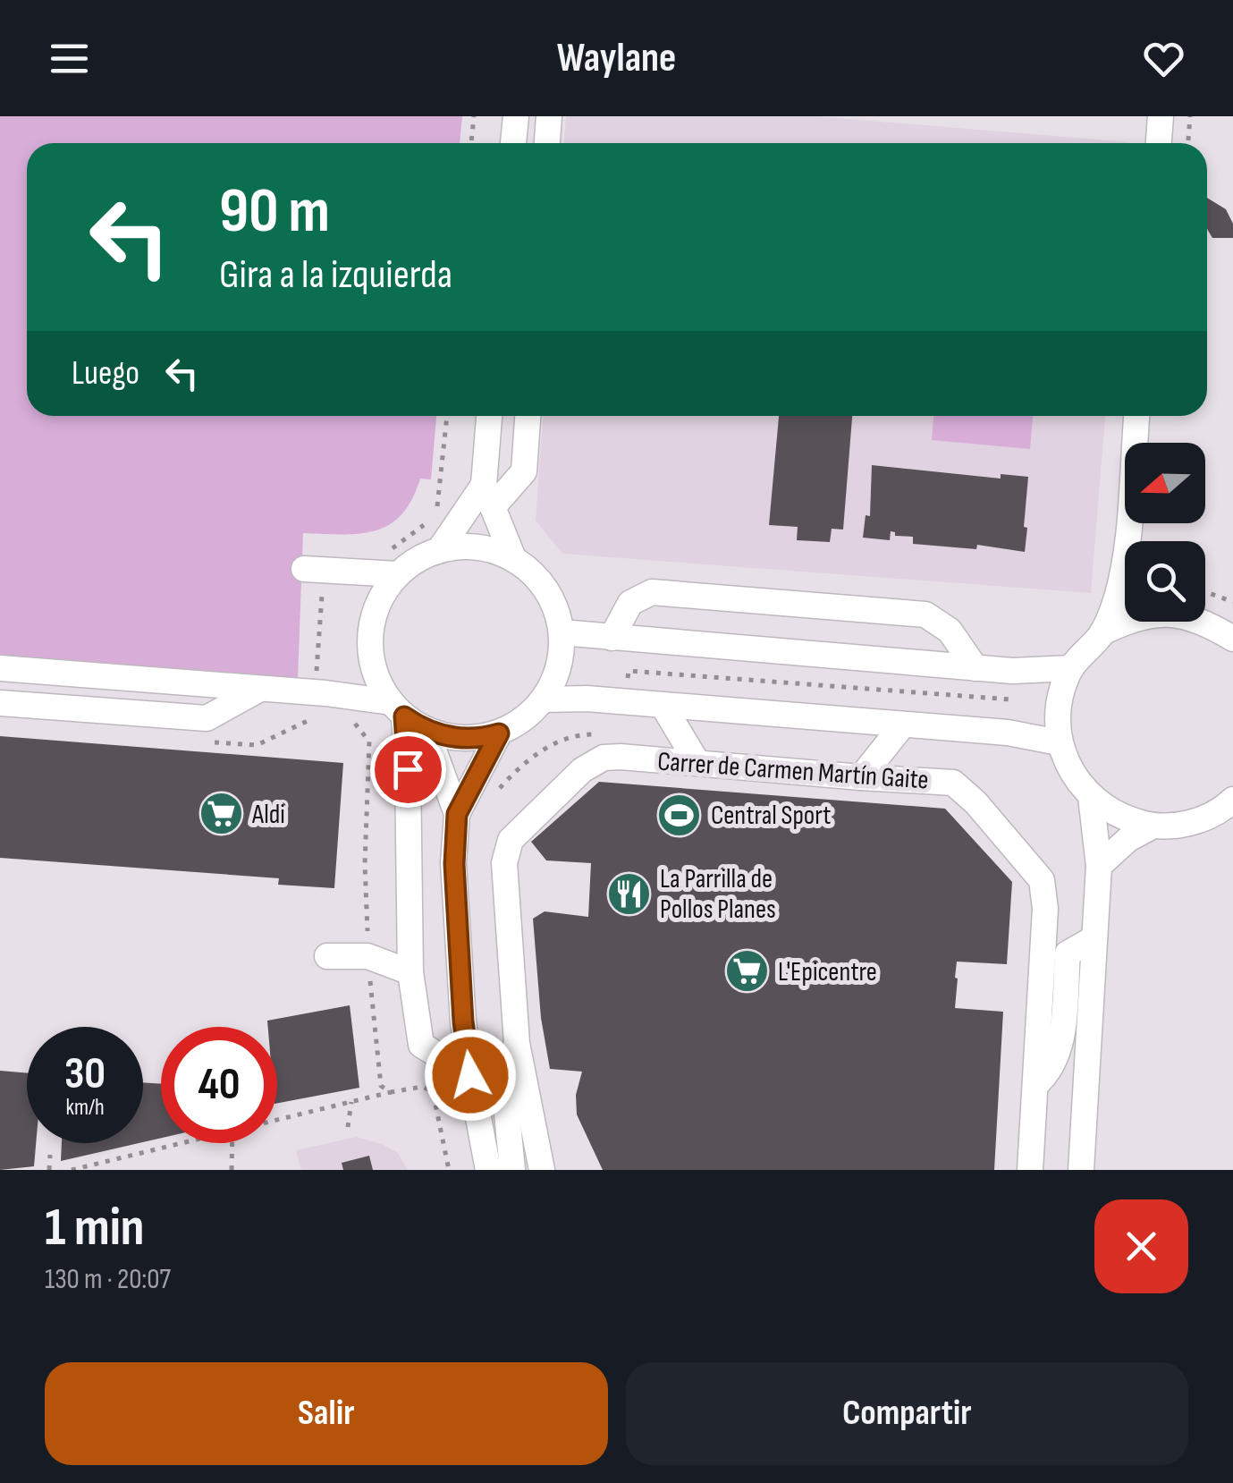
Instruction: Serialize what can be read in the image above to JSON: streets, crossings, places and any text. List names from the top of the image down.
{
  "streets": {
    "street": ["Carrer de Carmen Martín Gaite"]
  },
  "places": {
    "supermarket": ["Aldi", "L'Epicentre"],
    "sports": ["Central Sport"],
    "restaurant": ["La Parrilla de Pollos Planes"]
  },
  "north": "left",
  "page": {
    "header": "Waylane",
    "turn": ["90 m", "Gira a la izquierda"],
    "then": "Luego",
    "speed": "30 km/h",
    "limit": "40",
    "heading": ["1 min", "130 m · 20:07"],
    "buttons": ["Salir", "Compartir"]
  }
}
